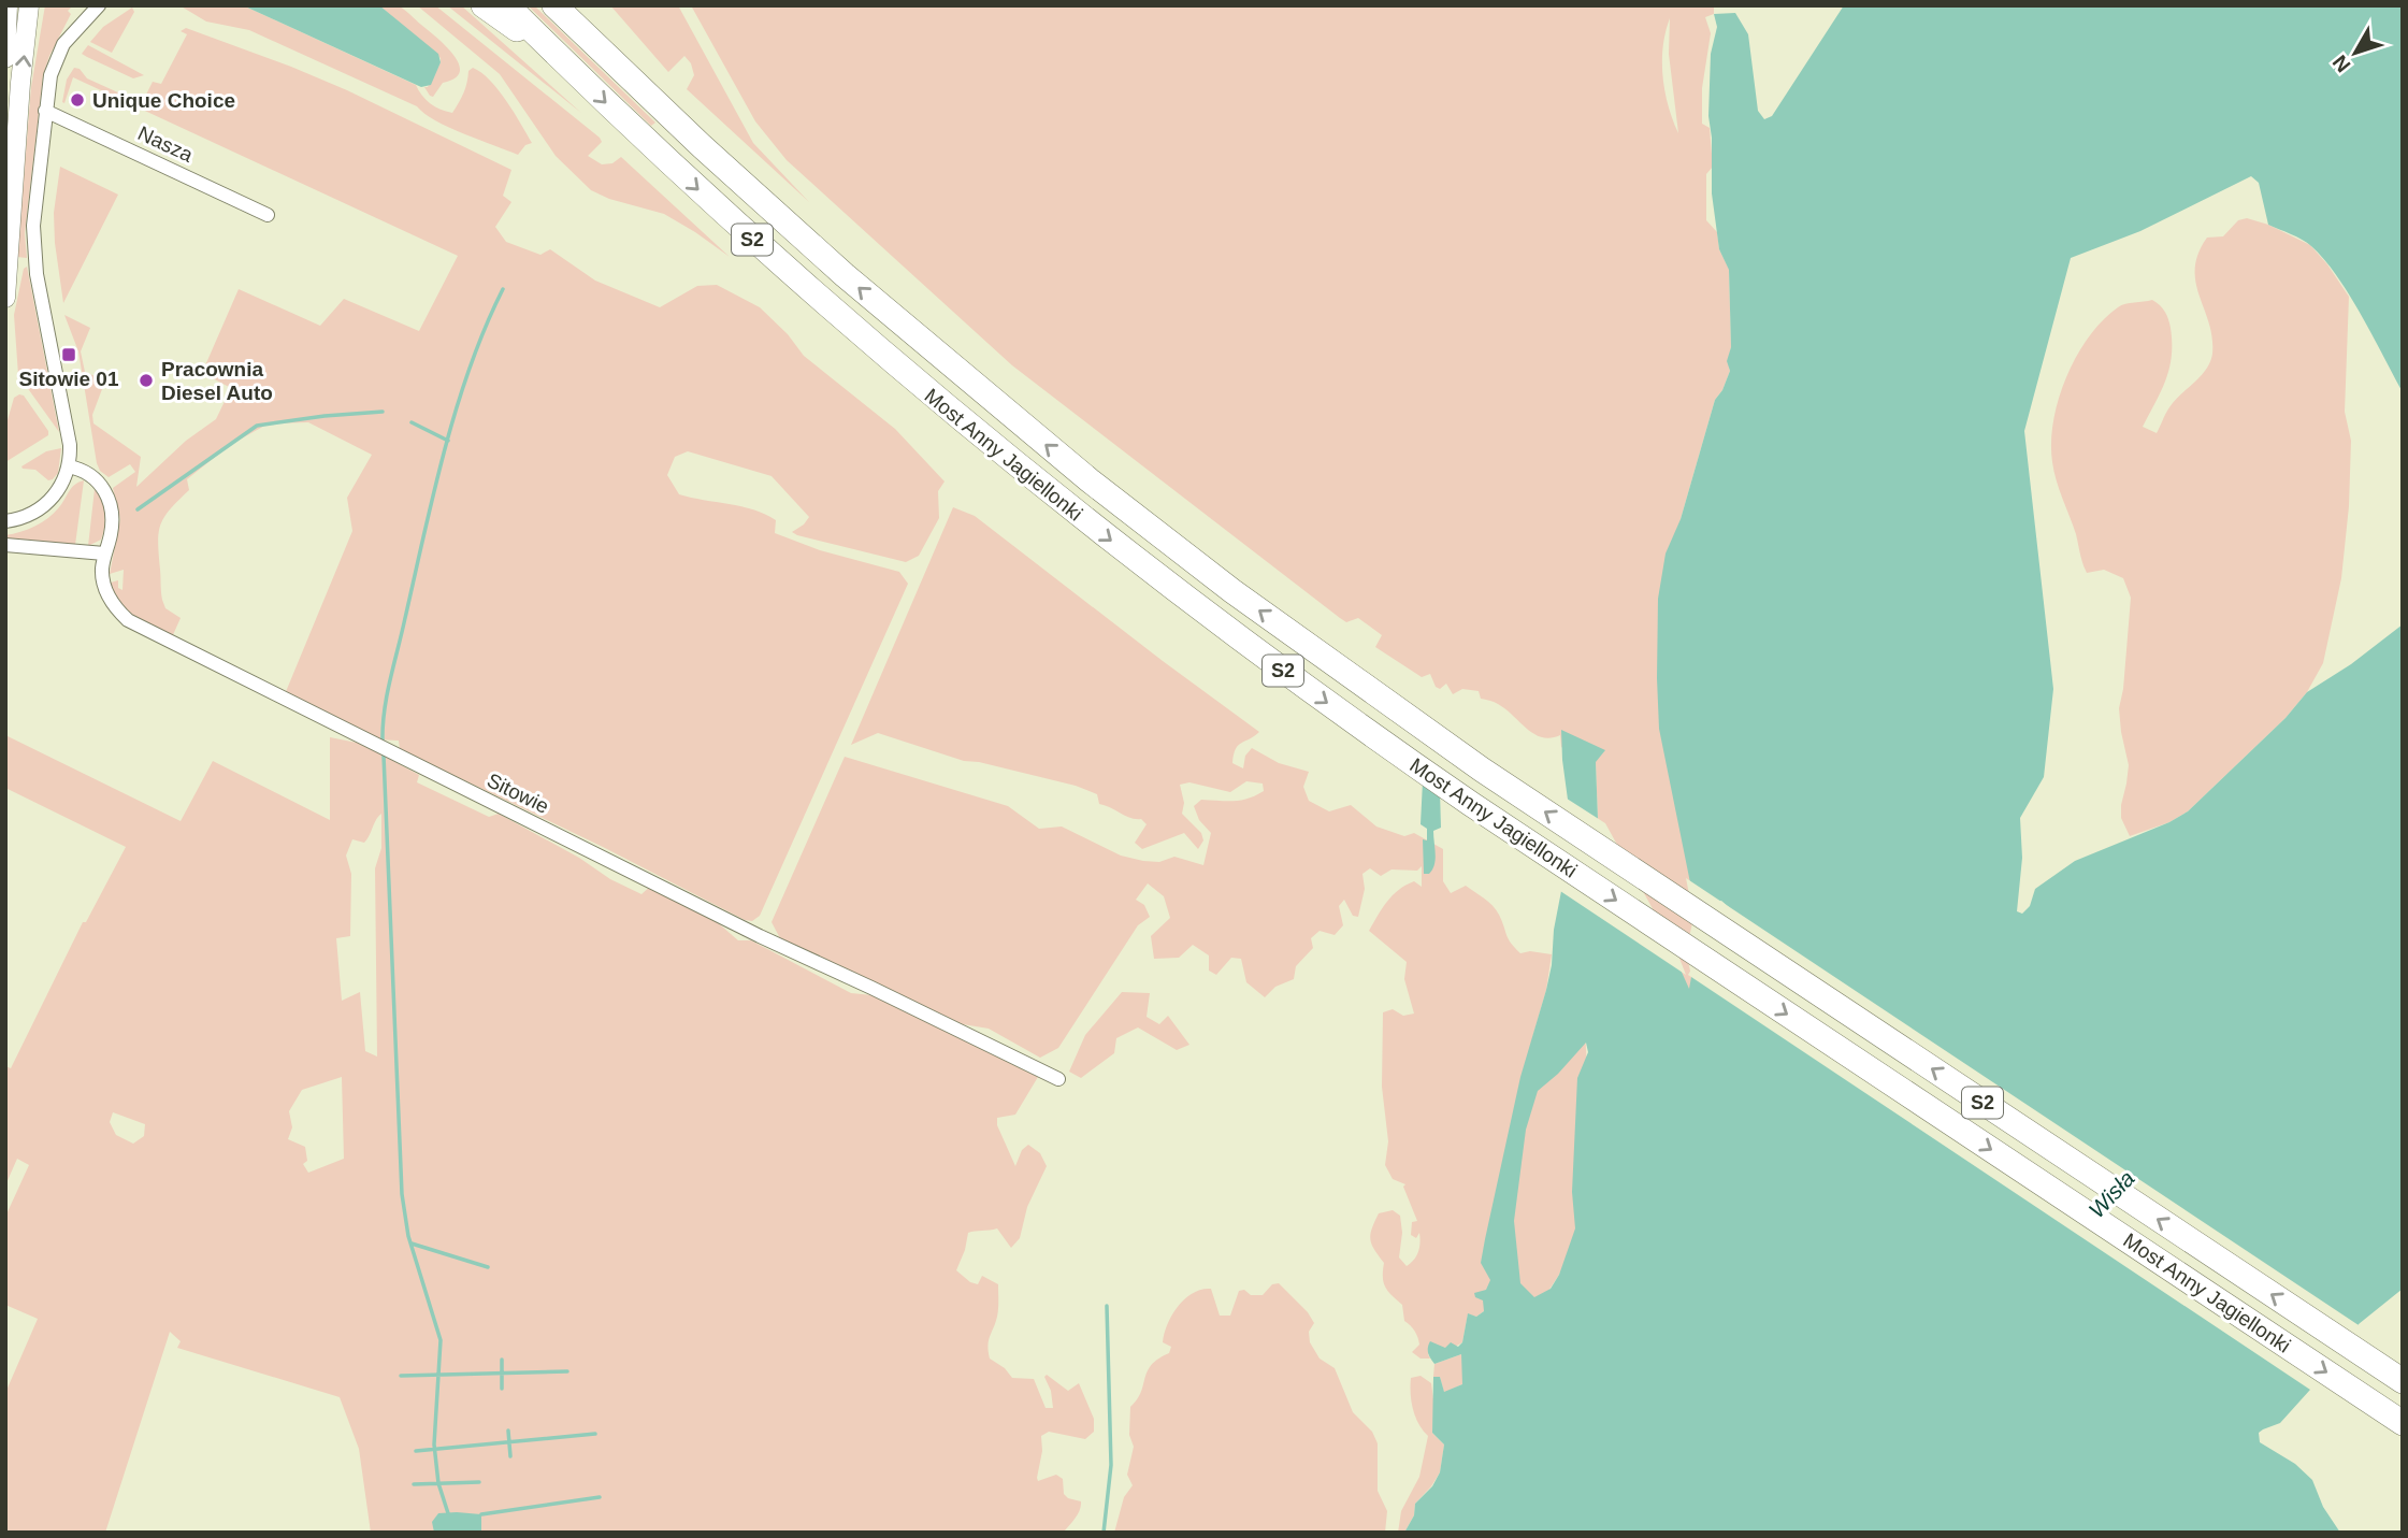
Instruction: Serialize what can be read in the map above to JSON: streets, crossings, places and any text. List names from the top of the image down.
{
  "streets": {
    "highway": ["S2", "Most Anny Jagiellonki"],
    "street": ["Nasza", "Sitowie"]
  },
  "crossings": [
    ["S2", "Most Anny Jagiellonki"]
  ],
  "water": ["Wisła"],
  "places": {
    "other": ["Unique Choice", "Pracownia Diesel Auto"],
    "transit": ["Sitowie 01"]
  },
  "north": "bottom left"
}
